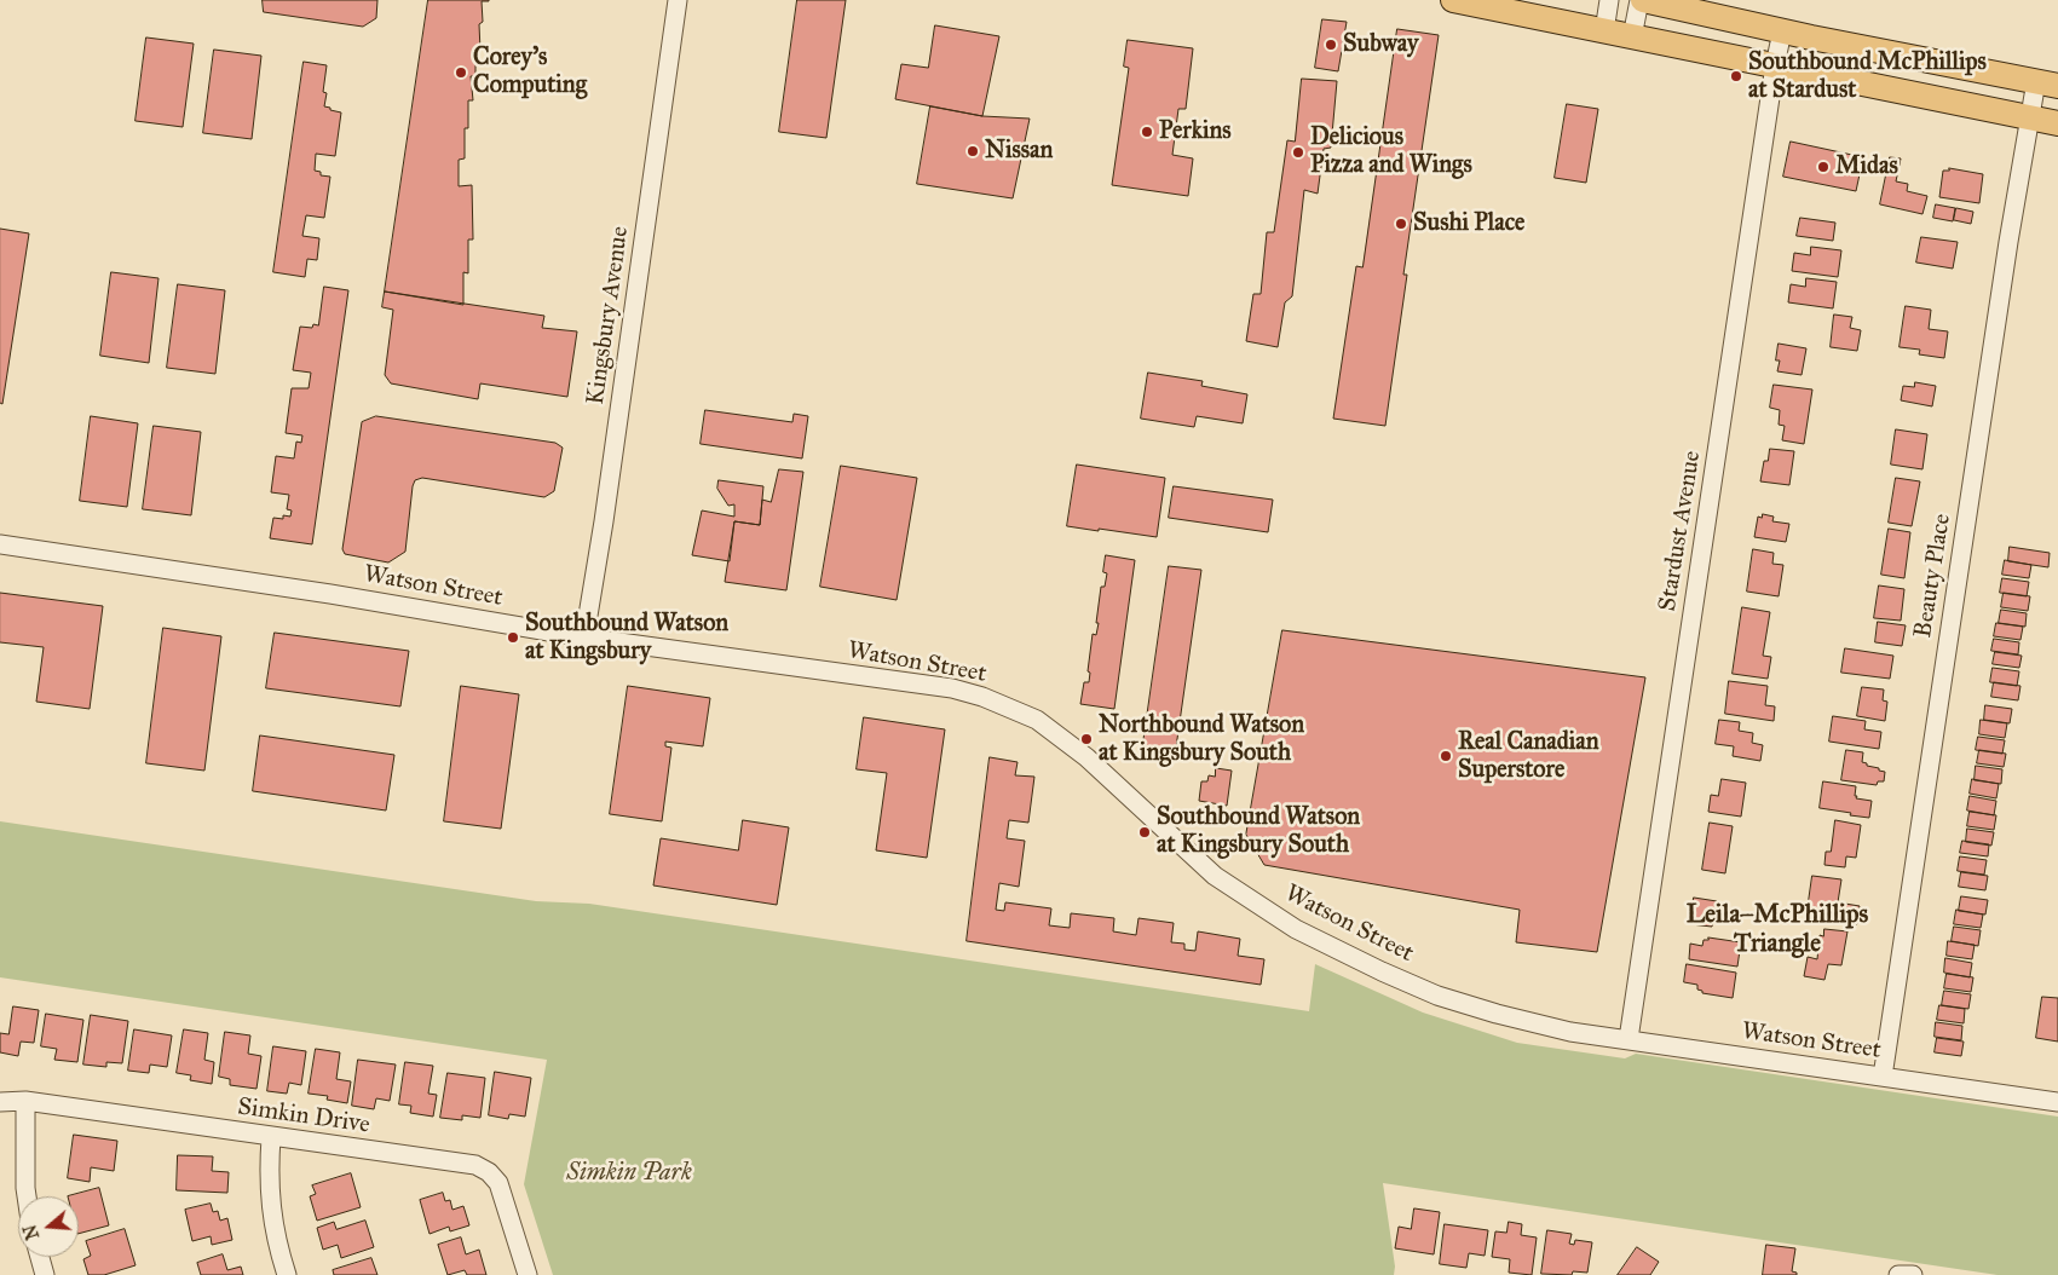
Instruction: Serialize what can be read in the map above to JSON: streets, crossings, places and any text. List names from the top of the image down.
{
  "streets": {
    "street": [
      "Kingsbury Avenue",
      "Stardust Avenue",
      "Beauty Place",
      "Watson Street",
      "Simkin Drive"
    ]
  },
  "crossings": [
    ["Kingsbury Avenue", "Watson Street"],
    ["Stardust Avenue", "Watson Street"],
    ["Beauty Place", "Watson Street"]
  ],
  "districts": ["Leila–McPhillips Triangle"],
  "parks": ["Simkin Park"],
  "places": [
    "Subway",
    "Corey's Computing",
    "Southbound McPhillips at Stardust",
    "Perkins",
    "Nissan",
    "Delicious Pizza and Wings",
    "Midas",
    "Sushi Place",
    "Southbound Watson at Kingsbury",
    "Northbound Watson at Kingsbury South",
    "Real Canadian Superstore",
    "Southbound Watson at Kingsbury South"
  ],
  "north": "left"
}
